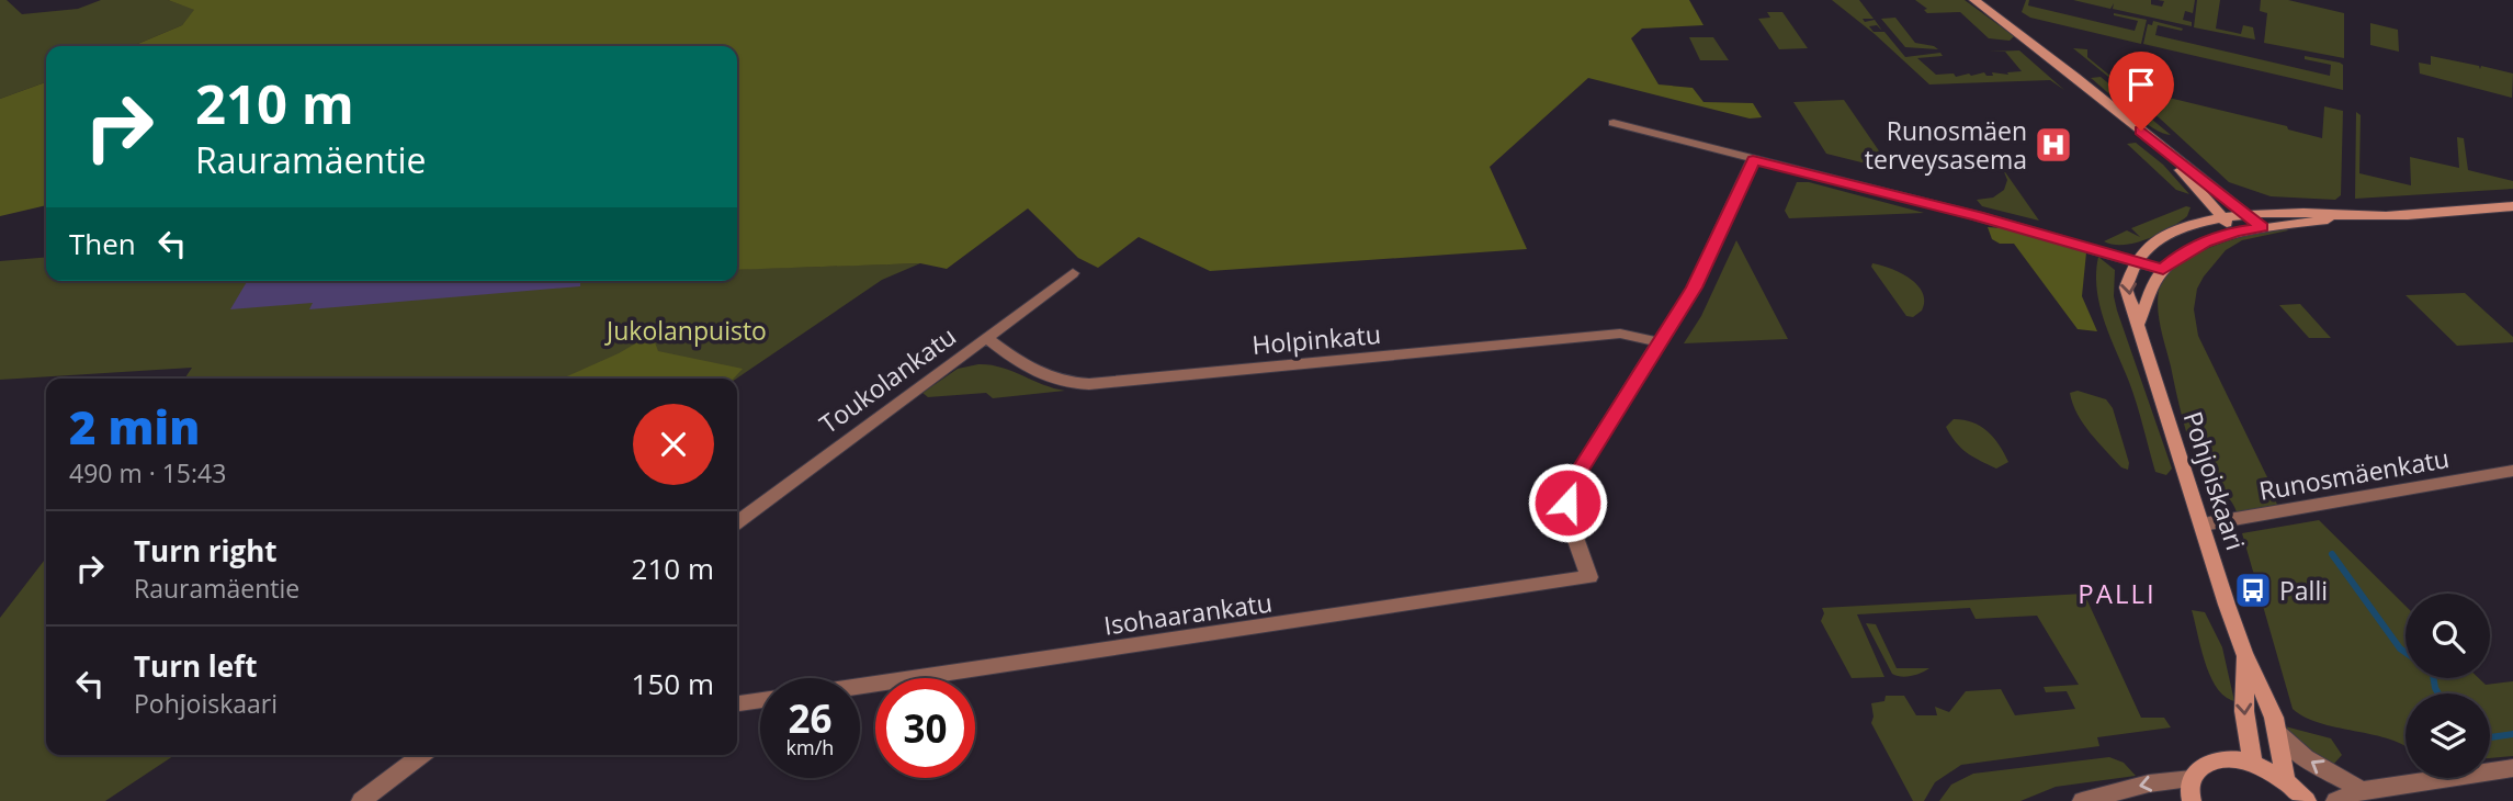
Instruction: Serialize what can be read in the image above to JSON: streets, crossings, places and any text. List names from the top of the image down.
{
  "streets": {
    "street": [
      "Holpinkatu",
      "Toukolankatu",
      "Runosmäenkatu",
      "Pohjoiskaari",
      "Isohaarankatu"
    ]
  },
  "crossings": [
    ["Holpinkatu", "Toukolankatu"],
    ["Holpinkatu", "Isohaarankatu"],
    ["Runosmäenkatu", "Pohjoiskaari"]
  ],
  "districts": ["PALLI"],
  "parks": ["Jukolanpuisto"],
  "places": {
    "hospital": ["Runosmäen terveysasema"],
    "bus stop": ["Palli"]
  },
  "page": {
    "turn": ["210 m", "Rauramäentie"],
    "then": "Then",
    "heading": ["2 min", "490 m · 15:43"],
    "list": [
      {
        "name": "Turn right",
        "note": "Rauramäentie",
        "value": "210 m"
      },
      {
        "name": "Turn left",
        "note": "Pohjoiskaari",
        "value": "150 m"
      }
    ],
    "speed": "26 km/h",
    "limit": "30"
  }
}
